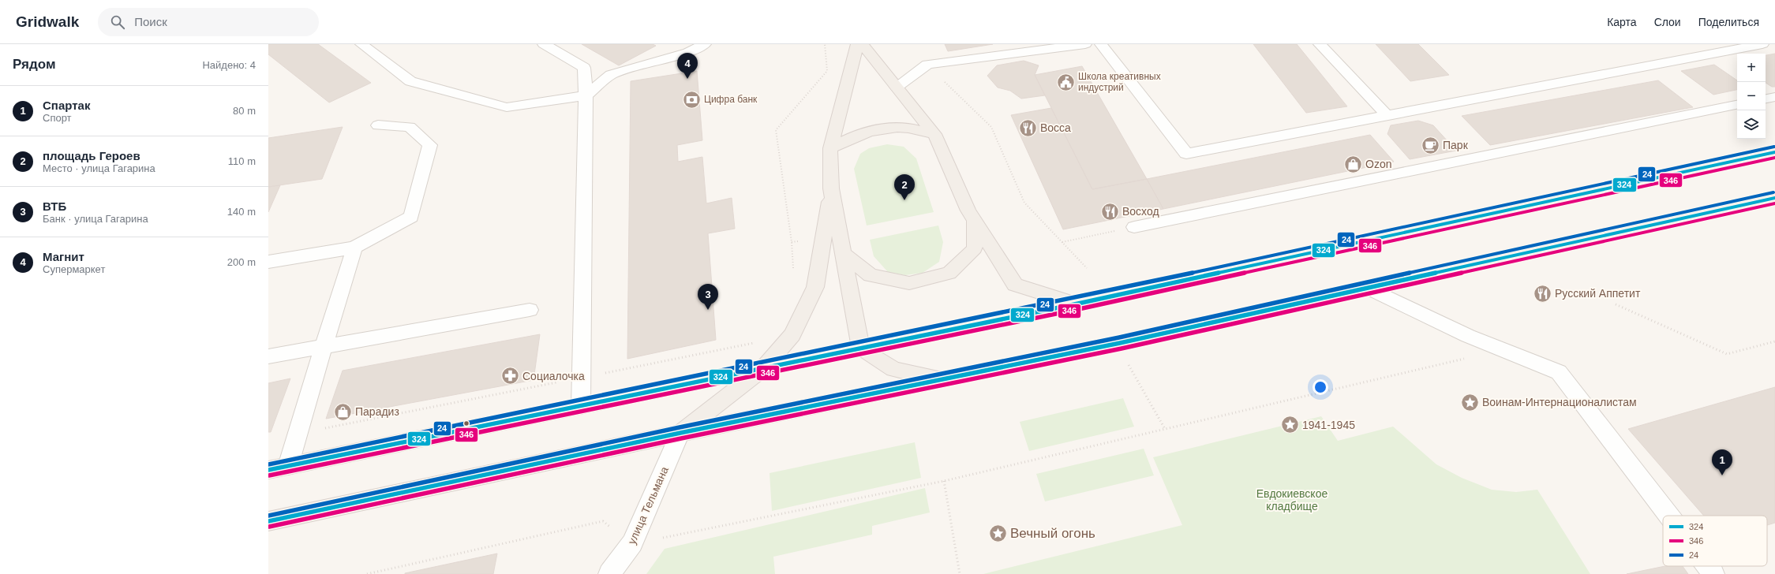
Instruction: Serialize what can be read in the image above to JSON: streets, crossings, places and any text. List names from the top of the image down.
{
  "streets": {
    "street": ["улица Тельмана"]
  },
  "parks": ["Евдокиевское кладбище"],
  "places": {
    "public building": ["Школа креативных индустрий"],
    "bank": ["Цифра банк"],
    "restaurant": ["Bocca", "Восход", "Русский Аппетит"],
    "cafe": ["Парк"],
    "shop": ["Ozon", "Парадиз"],
    "pharmacy": ["Социалочка"],
    "place": ["Воинам-Интернационалистам", "1941-1945", "Вечный огонь"]
  },
  "lines": ["transit line 24", "transit line 324", "transit line 346"],
  "legend": ["324", "346", "24"],
  "page": {
    "header": "Gridwalk",
    "search": "Поиск",
    "nav": ["Карта", "Слои", "Поделиться"],
    "heading": ["Рядом", "Найдено: 4"],
    "pins": [
      "4",
      "2",
      "3",
      "1"
    ],
    "map_buttons": ["+", "−"],
    "list": [
      {
        "mark": "1",
        "name": "Спартак",
        "note": "Спорт",
        "value": "80 m"
      },
      {
        "mark": "2",
        "name": "площадь Героев",
        "note": "Место · улица Гагарина",
        "value": "110 m"
      },
      {
        "mark": "3",
        "name": "ВТБ",
        "note": "Банк · улица Гагарина",
        "value": "140 m"
      },
      {
        "mark": "4",
        "name": "Магнит",
        "note": "Супермаркет",
        "value": "200 m"
      }
    ]
  }
}
